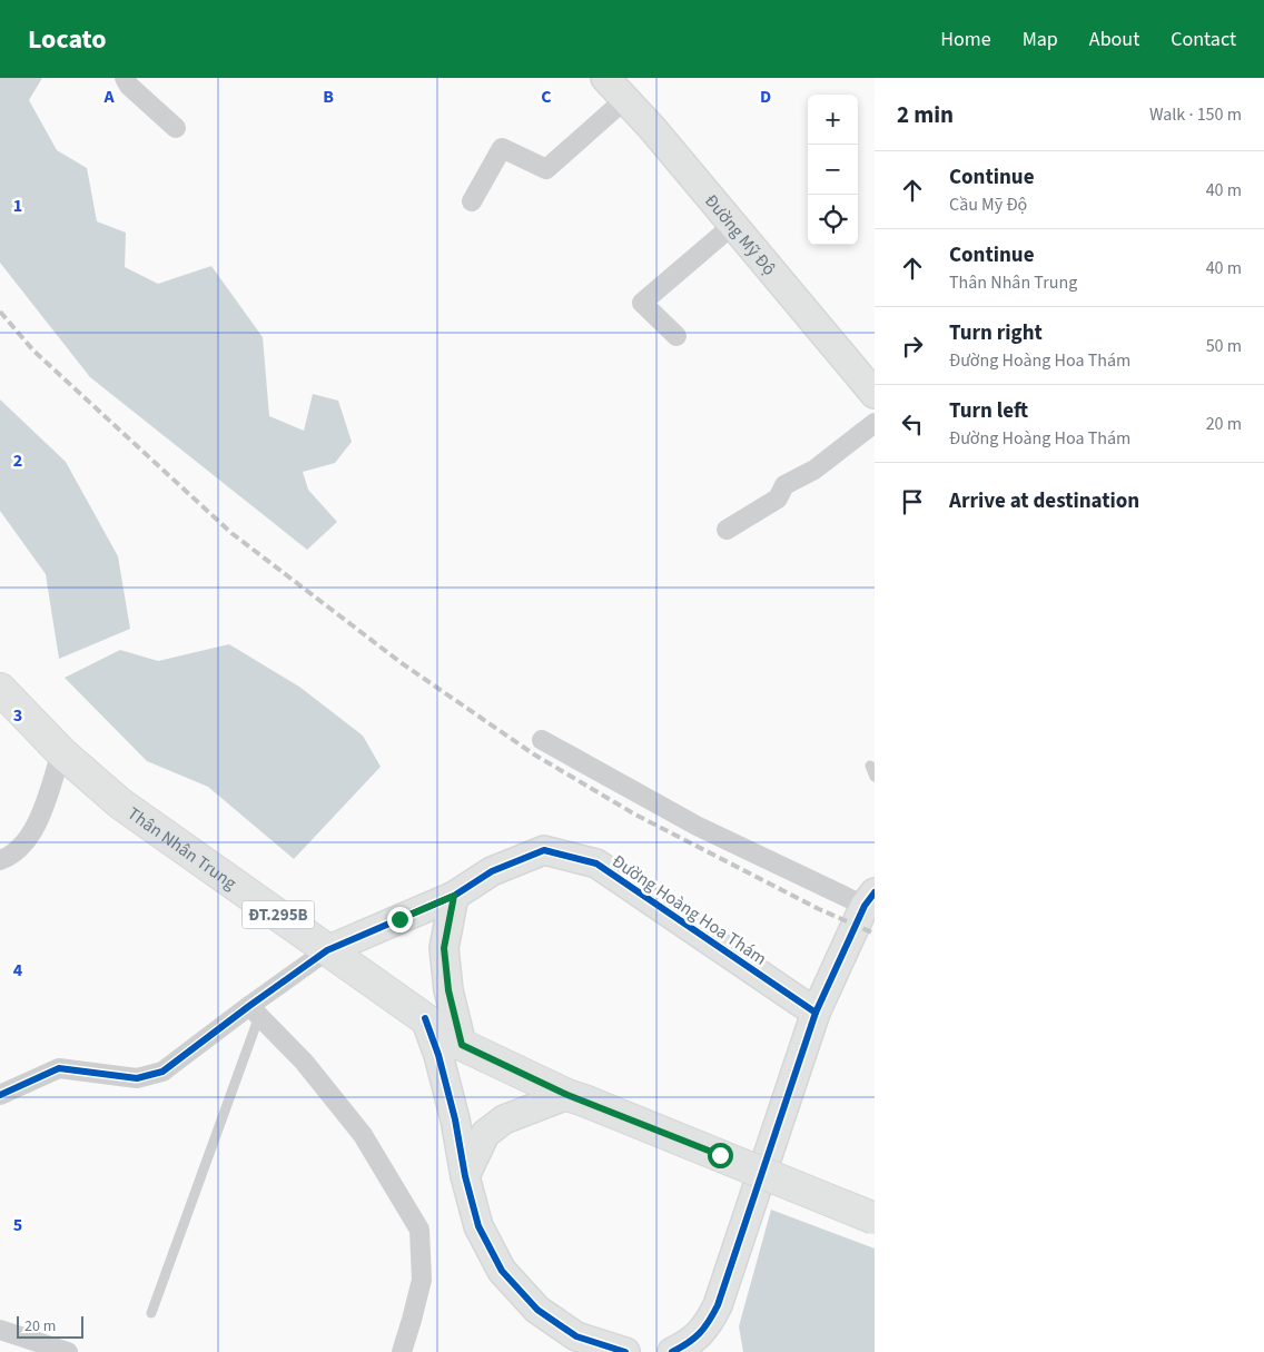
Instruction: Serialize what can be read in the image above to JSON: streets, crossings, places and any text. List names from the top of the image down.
{
  "streets": {
    "main road": ["Thân Nhân Trung", "ĐT.295B"],
    "street": ["Đường Mỹ Độ", "Đường Hoàng Hoa Thám"]
  },
  "crossings": [
    ["Thân Nhân Trung", "Đường Hoàng Hoa Thám"],
    ["Thân Nhân Trung", "ĐT.295B"]
  ],
  "scale_bar": "20 m",
  "page": {
    "header": "Locato",
    "nav": [
      "Home",
      "Map",
      "About",
      "Contact"
    ],
    "heading": ["2 min", "Walk · 150 m"],
    "map_buttons": ["+", "−"],
    "list": [
      ["Continue", "Cầu Mỹ Độ", "40 m"],
      ["Continue", "Thân Nhân Trung", "40 m"],
      ["Turn right", "Đường Hoàng Hoa Thám", "50 m"],
      ["Turn left", "Đường Hoàng Hoa Thám", "20 m"],
      "Arrive at destination"
    ],
    "scale": "20 m"
  },
  "grid": {
    "columns": [
      "A",
      "B",
      "C",
      "D"
    ],
    "rows": [
      "1",
      "2",
      "3",
      "4",
      "5"
    ]
  }
}
